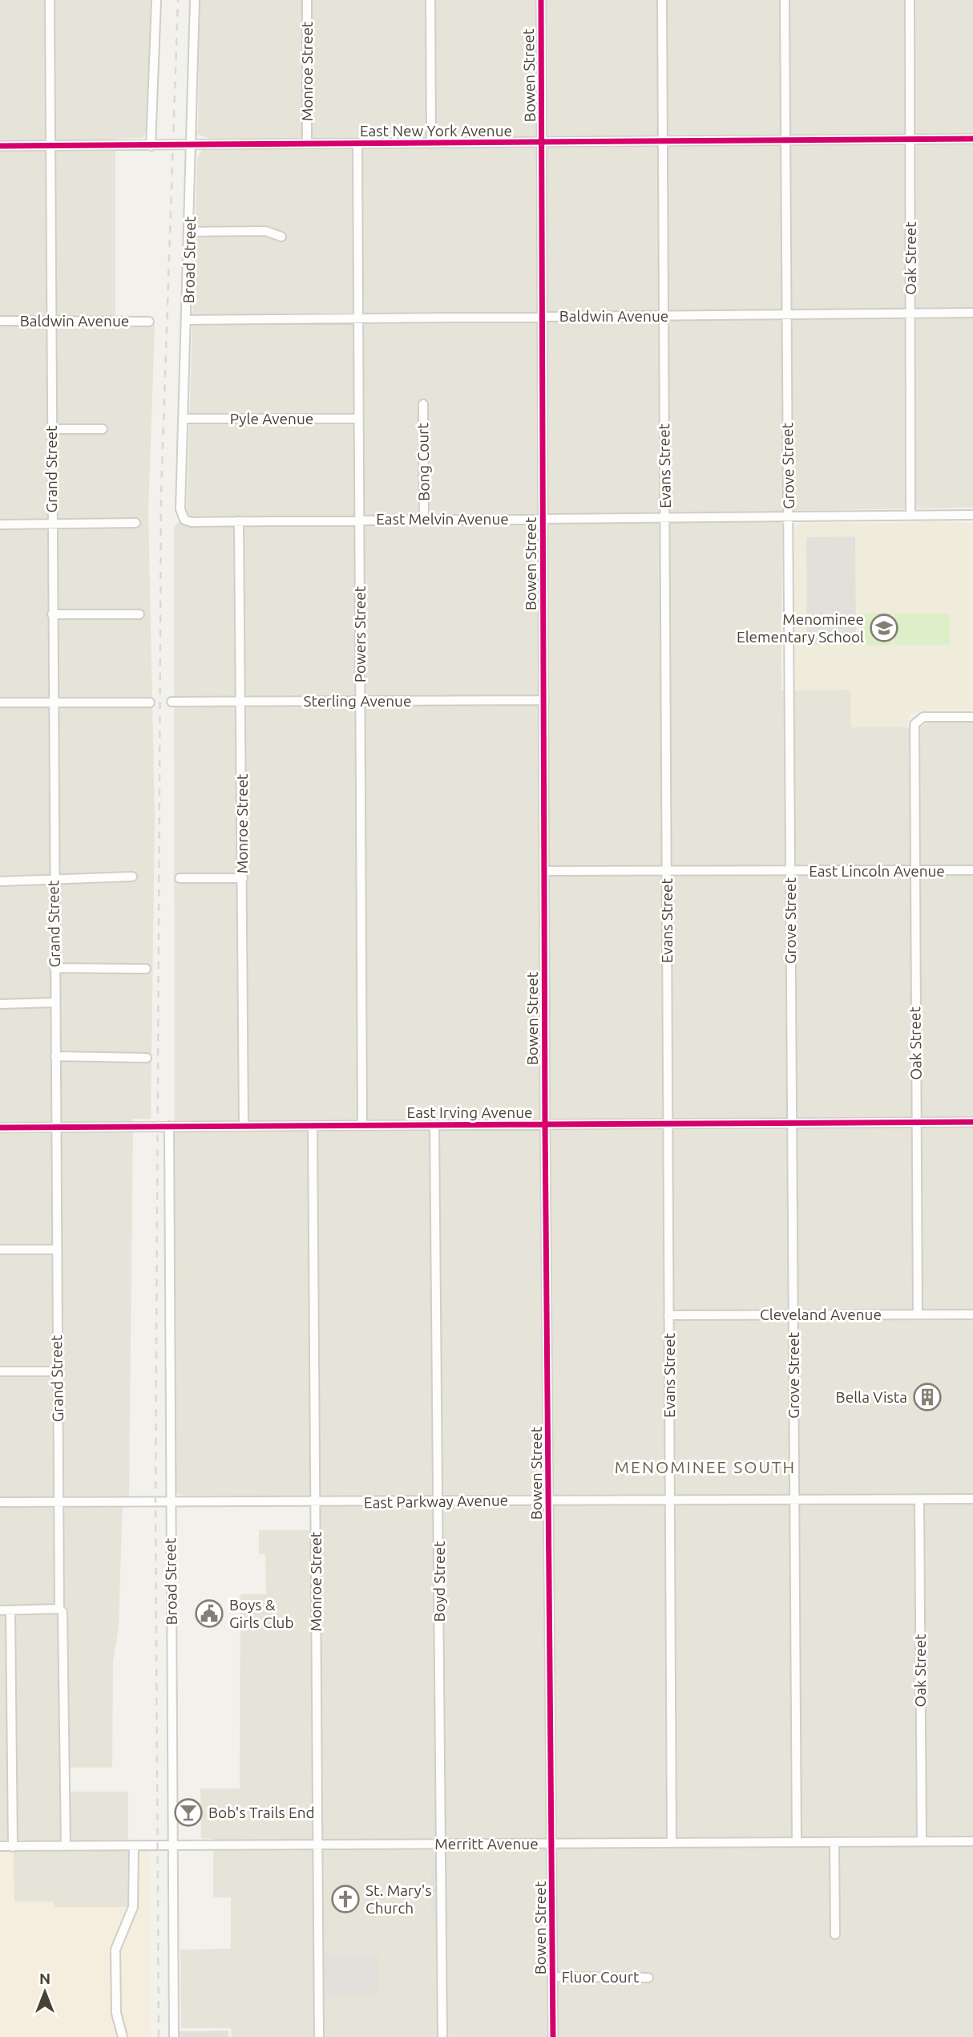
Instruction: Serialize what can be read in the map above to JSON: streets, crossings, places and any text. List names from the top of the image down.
{
  "streets": {
    "street": [
      "Monroe Street",
      "Bowen Street",
      "East New York Avenue",
      "Oak Street",
      "Broad Street",
      "Baldwin Avenue",
      "Pyle Avenue",
      "Bong Court",
      "Evans Street",
      "Grove Street",
      "Grand Street",
      "East Melvin Avenue",
      "Powers Street",
      "Sterling Avenue",
      "East Lincoln Avenue",
      "East Irving Avenue",
      "Cleveland Avenue",
      "East Parkway Avenue",
      "Boyd Street",
      "Merritt Avenue",
      "Fluor Court"
    ]
  },
  "crossings": [
    ["Monroe Street", "East New York Avenue"],
    ["Monroe Street", "East Melvin Avenue"],
    ["Monroe Street", "Sterling Avenue"],
    ["Monroe Street", "East Irving Avenue"],
    ["Monroe Street", "East Parkway Avenue"],
    ["Monroe Street", "Merritt Avenue"],
    ["Bowen Street", "East New York Avenue"],
    ["Bowen Street", "Baldwin Avenue"],
    ["Bowen Street", "East Melvin Avenue"],
    ["Bowen Street", "Sterling Avenue"],
    ["Bowen Street", "East Lincoln Avenue"],
    ["Bowen Street", "East Irving Avenue"],
    ["Bowen Street", "East Parkway Avenue"],
    ["Bowen Street", "Merritt Avenue"],
    ["Bowen Street", "Fluor Court"],
    ["East New York Avenue", "Oak Street"],
    ["East New York Avenue", "Broad Street"],
    ["East New York Avenue", "Evans Street"],
    ["East New York Avenue", "Grove Street"],
    ["East New York Avenue", "Grand Street"],
    ["East New York Avenue", "Powers Street"],
    ["Oak Street", "Baldwin Avenue"],
    ["Oak Street", "East Melvin Avenue"],
    ["Oak Street", "East Lincoln Avenue"],
    ["Oak Street", "East Irving Avenue"],
    ["Oak Street", "Cleveland Avenue"],
    ["Oak Street", "East Parkway Avenue"],
    ["Oak Street", "Merritt Avenue"],
    ["Broad Street", "Baldwin Avenue"],
    ["Broad Street", "Pyle Avenue"],
    ["Broad Street", "East Melvin Avenue"],
    ["Broad Street", "East Irving Avenue"],
    ["Broad Street", "East Parkway Avenue"],
    ["Broad Street", "Merritt Avenue"],
    ["Baldwin Avenue", "Evans Street"],
    ["Baldwin Avenue", "Grove Street"],
    ["Baldwin Avenue", "Grand Street"],
    ["Baldwin Avenue", "Powers Street"],
    ["Pyle Avenue", "Powers Street"],
    ["Bong Court", "East Melvin Avenue"],
    ["Evans Street", "East Melvin Avenue"],
    ["Evans Street", "East Lincoln Avenue"],
    ["Evans Street", "East Irving Avenue"],
    ["Evans Street", "Cleveland Avenue"],
    ["Evans Street", "East Parkway Avenue"],
    ["Evans Street", "Merritt Avenue"],
    ["Grove Street", "East Melvin Avenue"],
    ["Grove Street", "East Lincoln Avenue"],
    ["Grove Street", "East Irving Avenue"],
    ["Grove Street", "Cleveland Avenue"],
    ["Grove Street", "East Parkway Avenue"],
    ["Grove Street", "Merritt Avenue"],
    ["Grand Street", "East Irving Avenue"],
    ["Grand Street", "East Parkway Avenue"],
    ["Grand Street", "Merritt Avenue"],
    ["East Melvin Avenue", "Powers Street"],
    ["Powers Street", "Sterling Avenue"],
    ["Powers Street", "East Irving Avenue"],
    ["East Irving Avenue", "Boyd Street"],
    ["East Parkway Avenue", "Boyd Street"],
    ["Boyd Street", "Merritt Avenue"]
  ],
  "districts": ["MENOMINEE SOUTH"],
  "places": {
    "school or university": ["Menominee Elementary School"],
    "building": ["Bella Vista"],
    "public building": ["Boys & Girls Club"],
    "bar": ["Bob's Trails End"],
    "church": ["St. Mary's Church"]
  },
  "north": "top"
}
